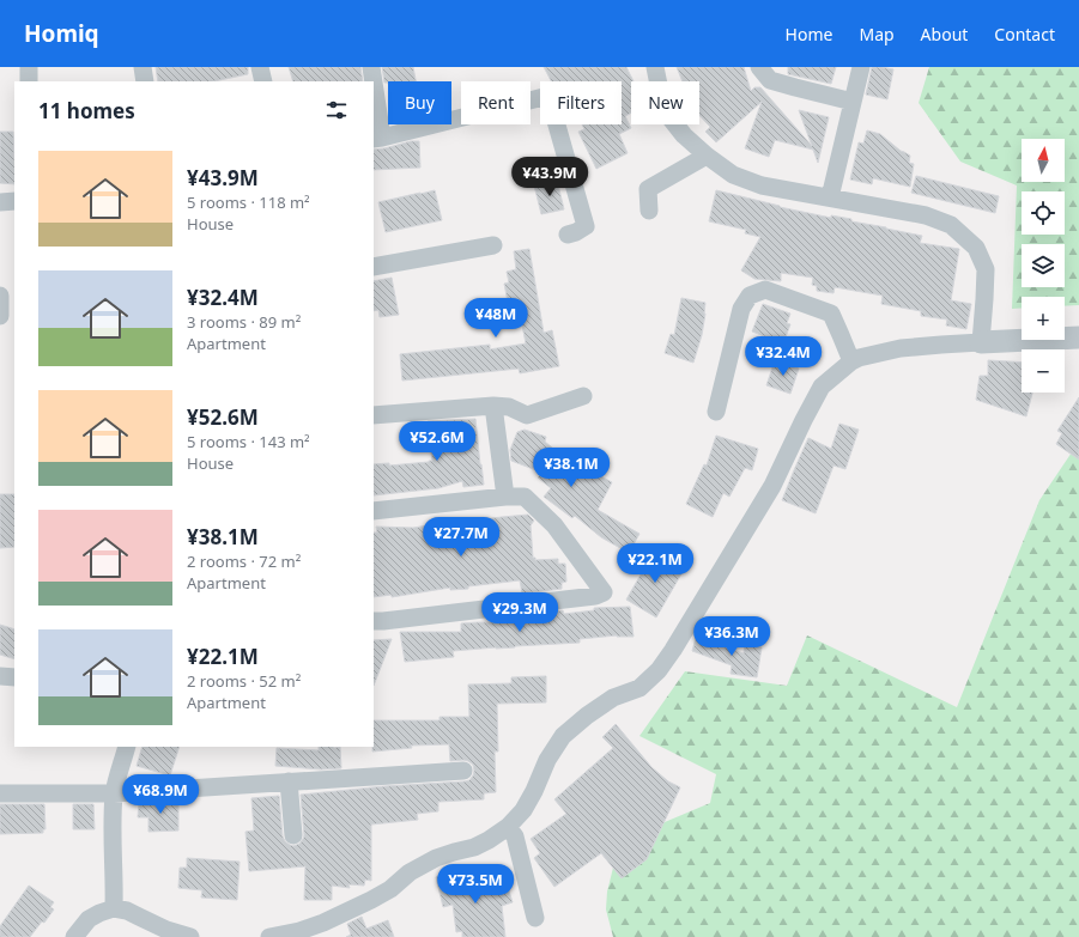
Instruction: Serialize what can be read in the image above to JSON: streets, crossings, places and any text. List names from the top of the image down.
{
  "north": "top",
  "page": {
    "header": "Homiq",
    "nav": [
      "Home",
      "Map",
      "About",
      "Contact"
    ],
    "chip": [
      "Buy",
      "Rent",
      "Filters",
      "New"
    ],
    "heading": "11 homes",
    "map_buttons": ["+", "−"],
    "list": [
      {
        "name": "¥43.9M",
        "note": "5 rooms · 118 m² · House"
      },
      {
        "name": "¥32.4M",
        "note": "3 rooms · 89 m² · Apartment"
      },
      {
        "name": "¥52.6M",
        "note": "5 rooms · 143 m² · House"
      },
      {
        "name": "¥38.1M",
        "note": "2 rooms · 72 m² · Apartment"
      },
      {
        "name": "¥22.1M",
        "note": "2 rooms · 52 m² · Apartment"
      }
    ],
    "price": [
      "¥43.9M",
      "¥48M",
      "¥32.4M",
      "¥52.6M",
      "¥38.1M",
      "¥27.7M",
      "¥22.1M",
      "¥29.3M",
      "¥36.3M",
      "¥68.9M",
      "¥73.5M"
    ]
  }
}
